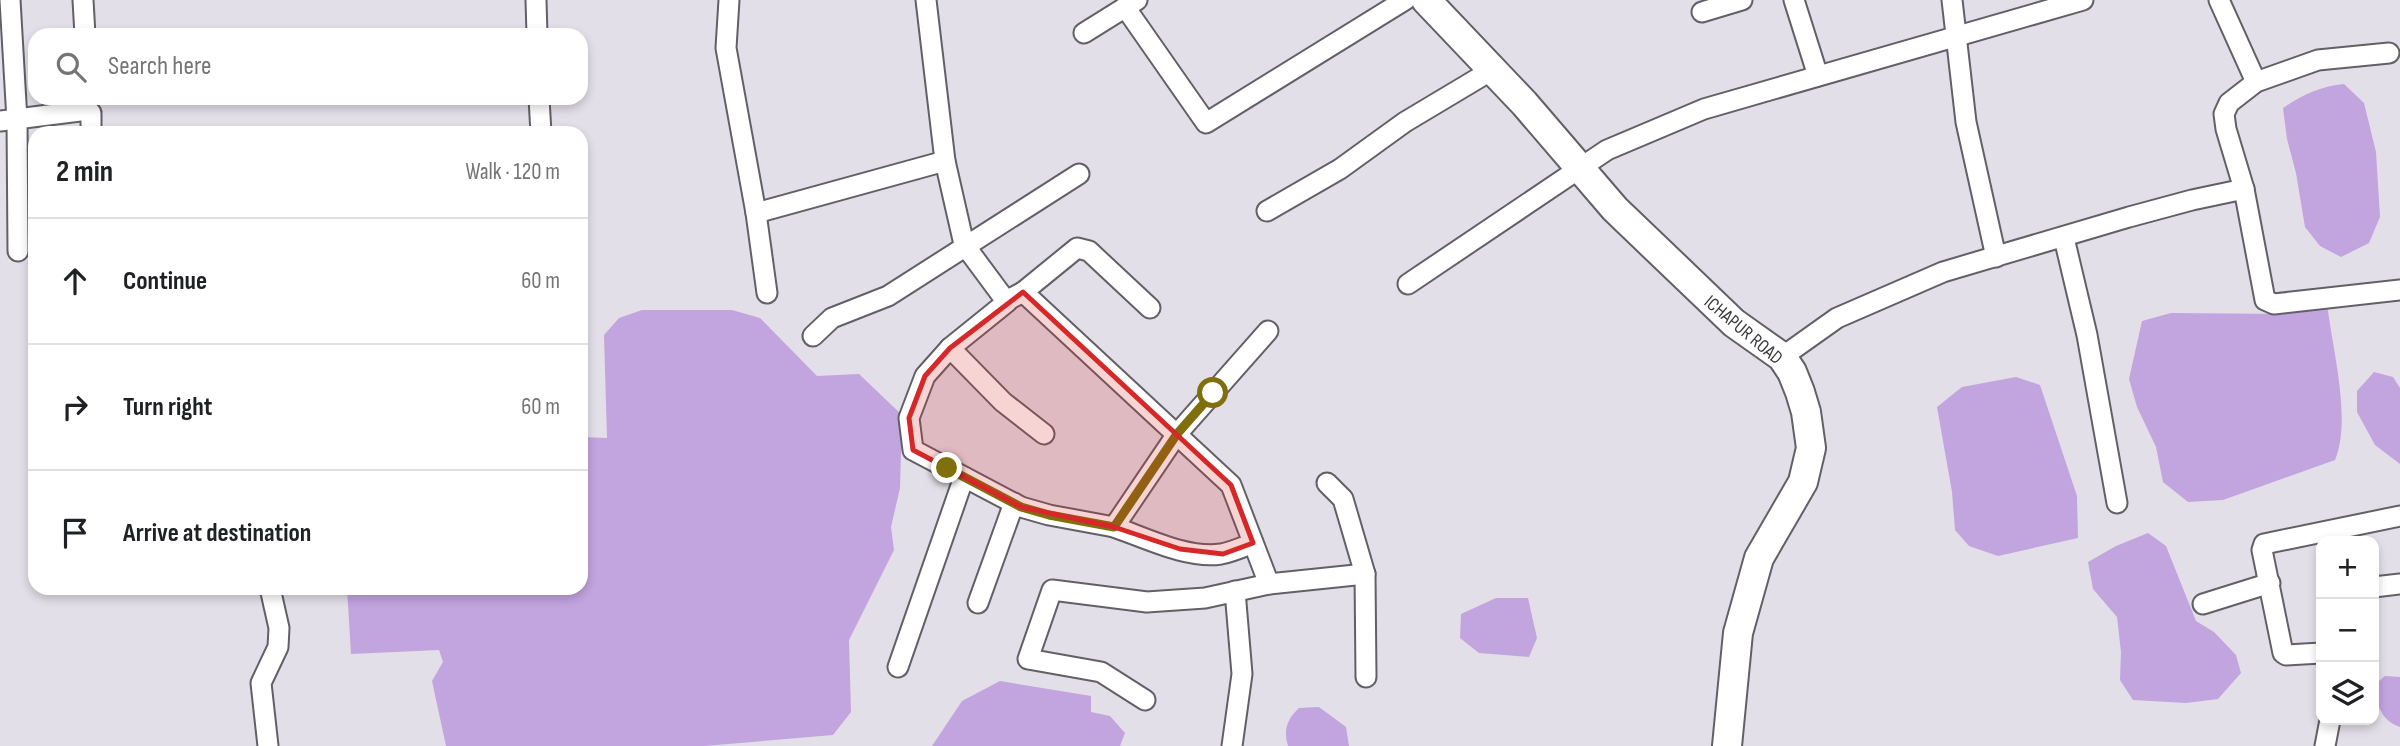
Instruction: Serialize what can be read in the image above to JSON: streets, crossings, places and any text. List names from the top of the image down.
{
  "streets": {
    "street": ["ICHAPUR ROAD"]
  },
  "page": {
    "search": "Search here",
    "heading": ["2 min", "Walk · 120 m"],
    "list": [
      ["Continue", "60 m"],
      ["Turn right", "60 m"],
      "Arrive at destination"
    ],
    "map_buttons": ["+", "−"]
  }
}
